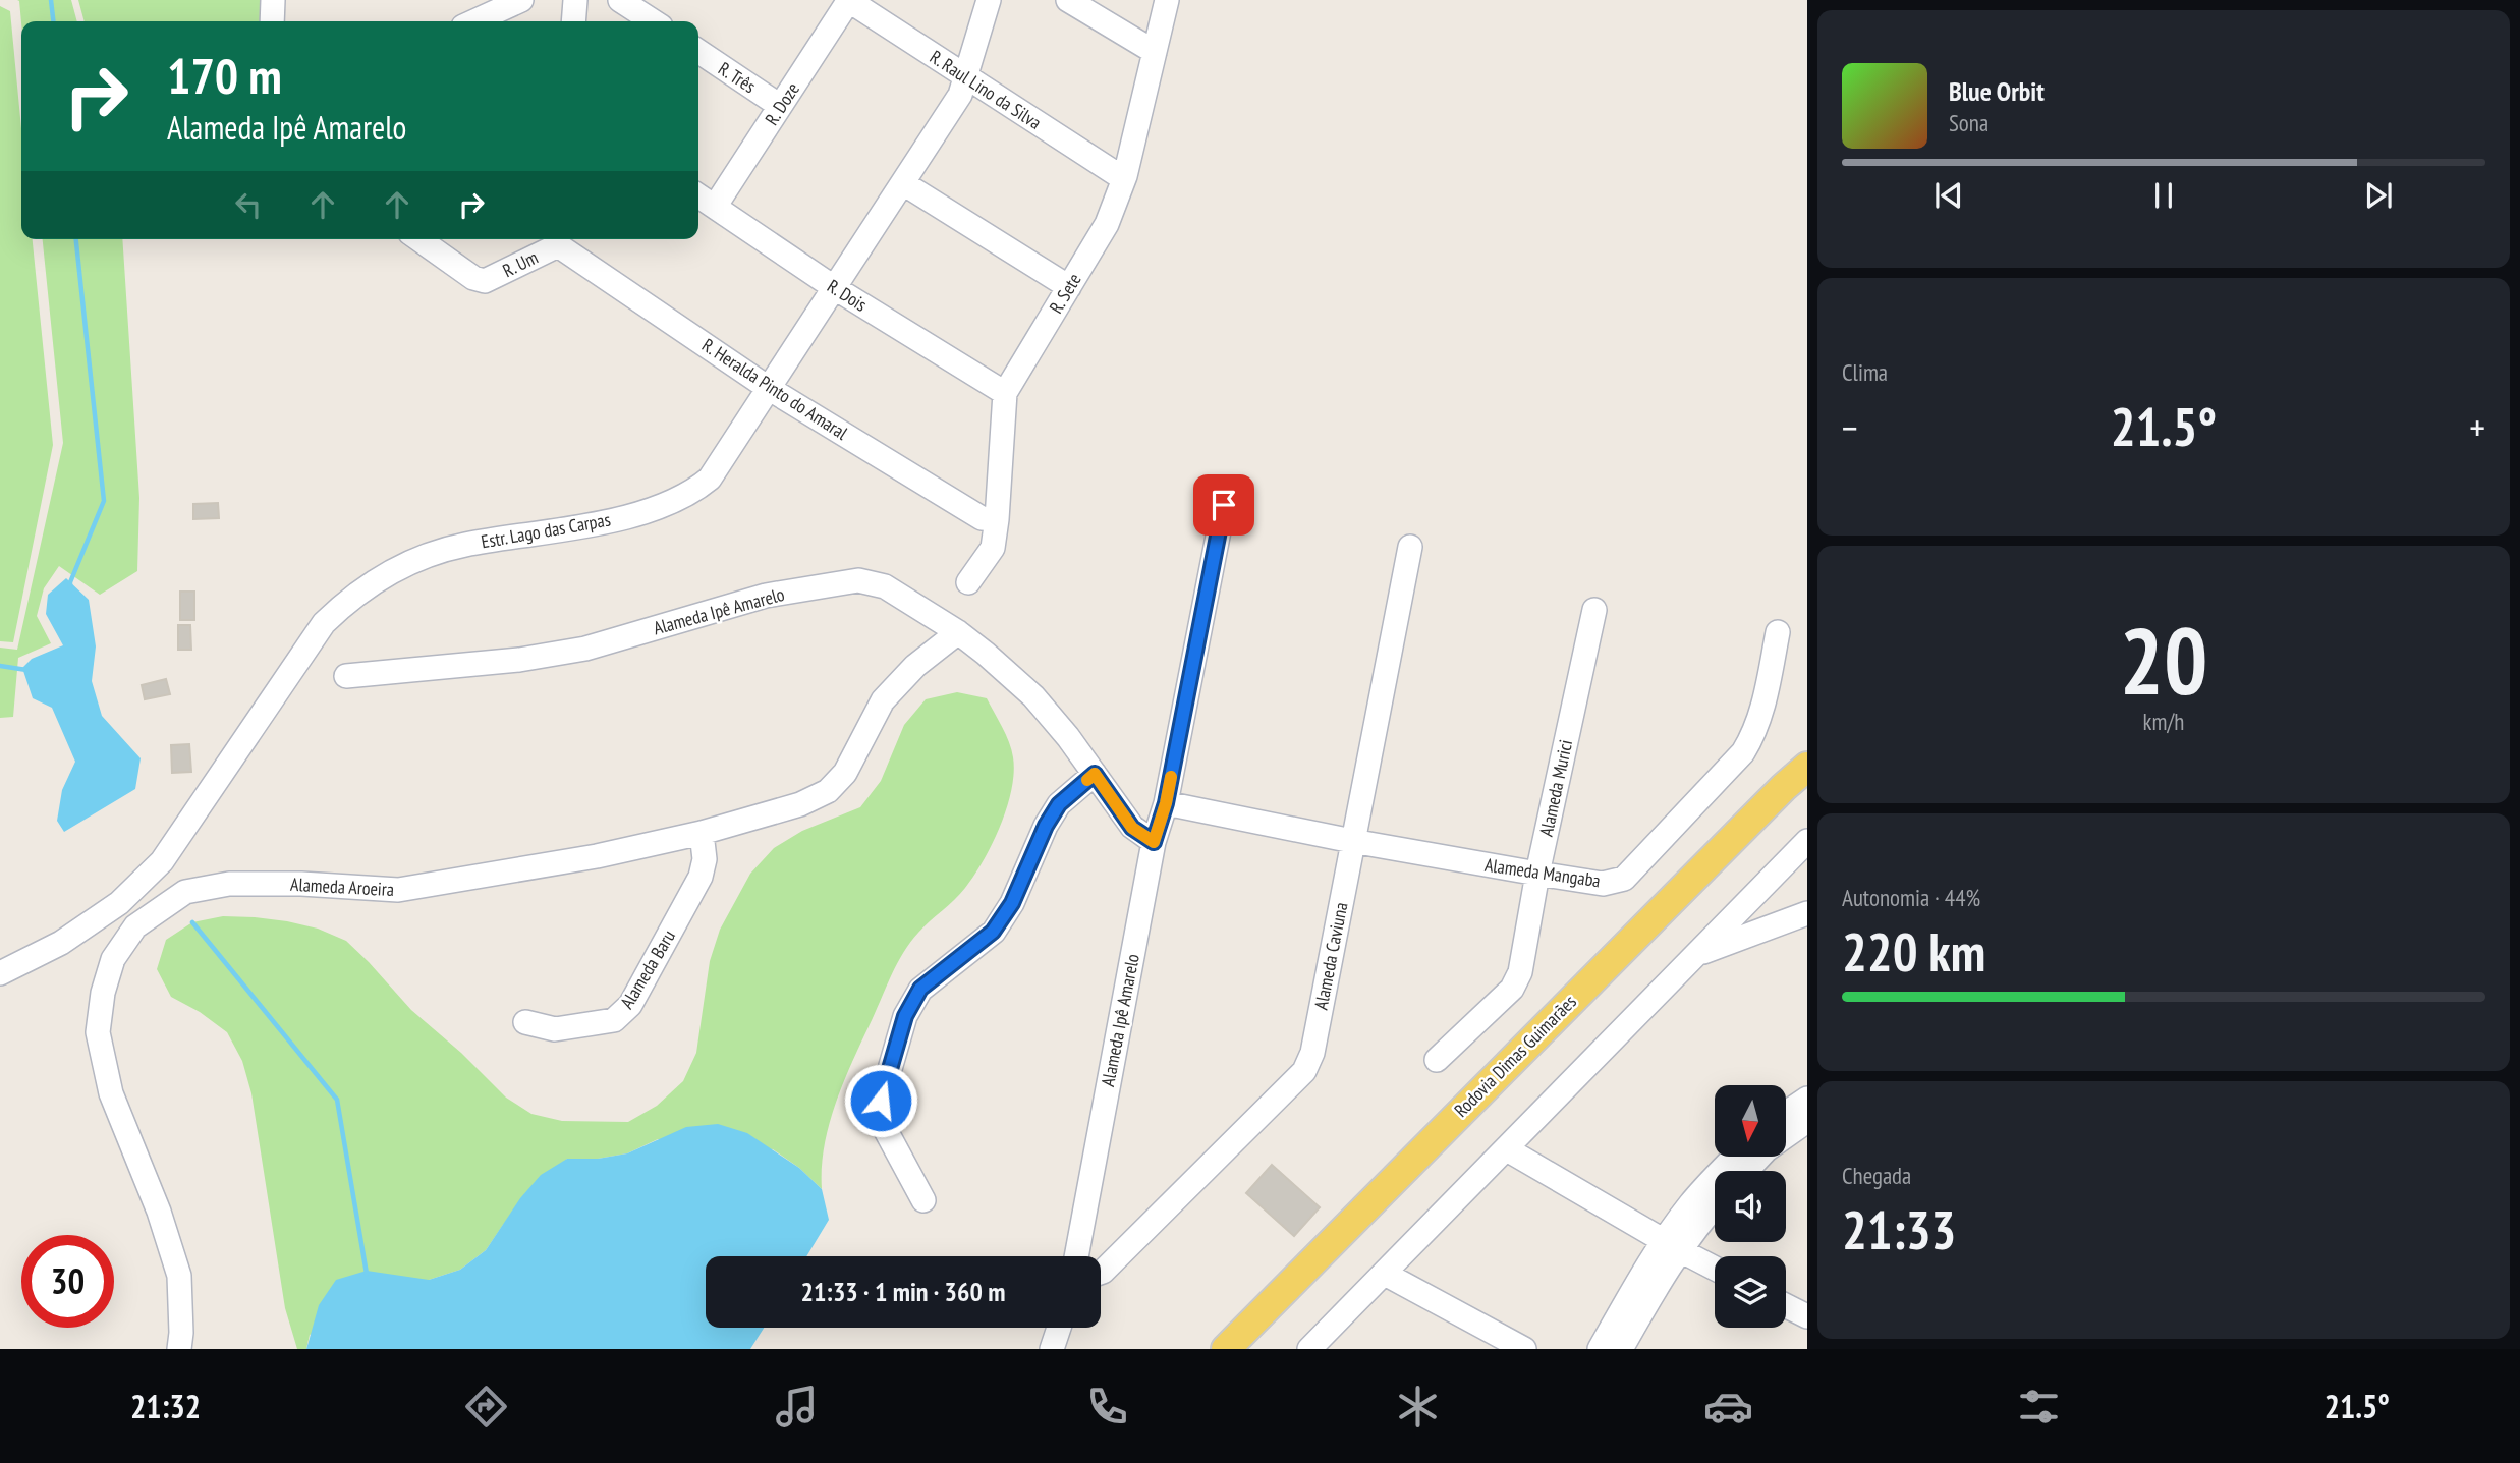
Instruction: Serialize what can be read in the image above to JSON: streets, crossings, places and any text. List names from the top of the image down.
{
  "streets": {
    "main road": ["Rodovia Dimas Guimarães"],
    "street": [
      "R. Três",
      "R. Raul Lino da Silva",
      "R. Doze",
      "R. Um",
      "R. Sete",
      "R. Dois",
      "R. Heralda Pinto do Amaral",
      "Estr. Lago das Carpas",
      "Alameda Ipê Amarelo",
      "Alameda Murici",
      "Alameda Mangaba",
      "Alameda Aroeira",
      "Alameda Caviuna",
      "Alameda Baru"
    ]
  },
  "crossings": [
    ["R. Três", "R. Doze"],
    ["R. Raul Lino da Silva", "R. Doze"],
    ["R. Raul Lino da Silva", "R. Sete"],
    ["R. Raul Lino da Silva", "Estr. Lago das Carpas"],
    ["R. Doze", "R. Dois"],
    ["R. Um", "R. Heralda Pinto do Amaral"],
    ["R. Sete", "R. Dois"],
    ["R. Sete", "R. Heralda Pinto do Amaral"],
    ["R. Dois", "Estr. Lago das Carpas"],
    ["R. Heralda Pinto do Amaral", "Estr. Lago das Carpas"],
    ["Alameda Ipê Amarelo", "Alameda Aroeira"],
    ["Alameda Murici", "Alameda Mangaba"],
    ["Alameda Mangaba", "Alameda Caviuna"],
    ["Alameda Aroeira", "Alameda Baru"]
  ],
  "north": "bottom",
  "page": {
    "turn": ["170 m", "Alameda Ipê Amarelo"],
    "song": ["Blue Orbit", "Sona"],
    "tile": [
      "Clima",
      ["20", "km/h"],
      ["Autonomia · 44%", "220 km"],
      ["Chegada", "21:33"]
    ],
    "heat": ["−", "21.5°", "+"],
    "limit": "30",
    "trip": "21:33 · 1 min · 360 m",
    "tabs": ["21:32", "21.5°"]
  }
}
